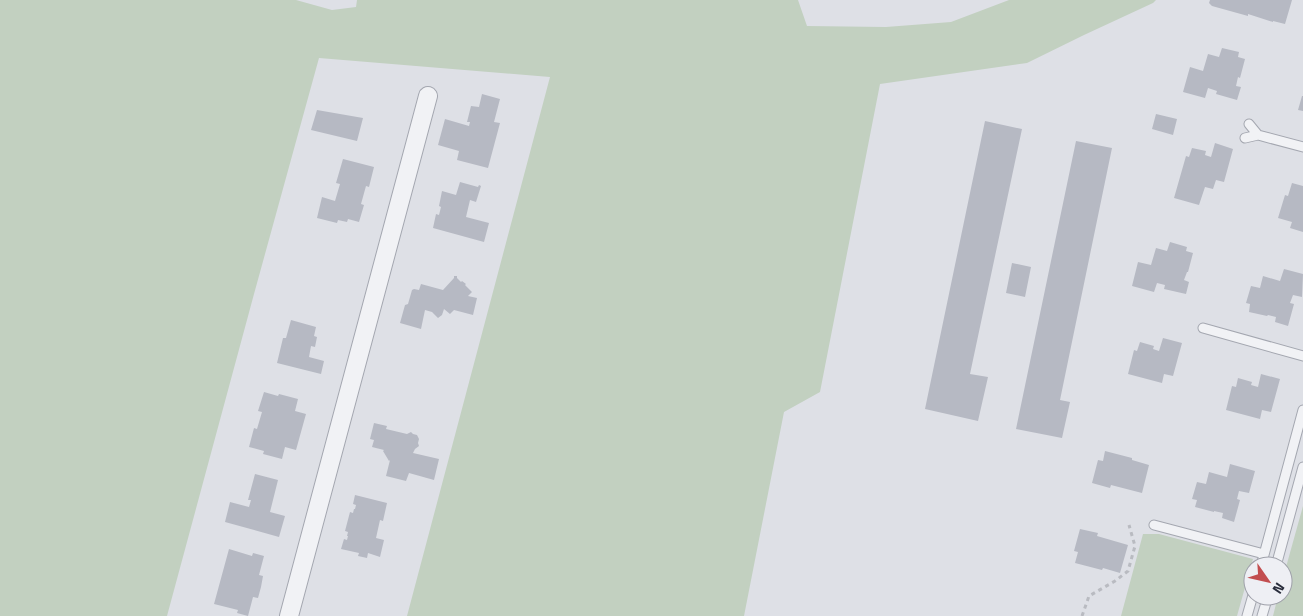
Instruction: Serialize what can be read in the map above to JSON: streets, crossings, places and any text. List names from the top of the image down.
{
  "north": "bottom right"
}
